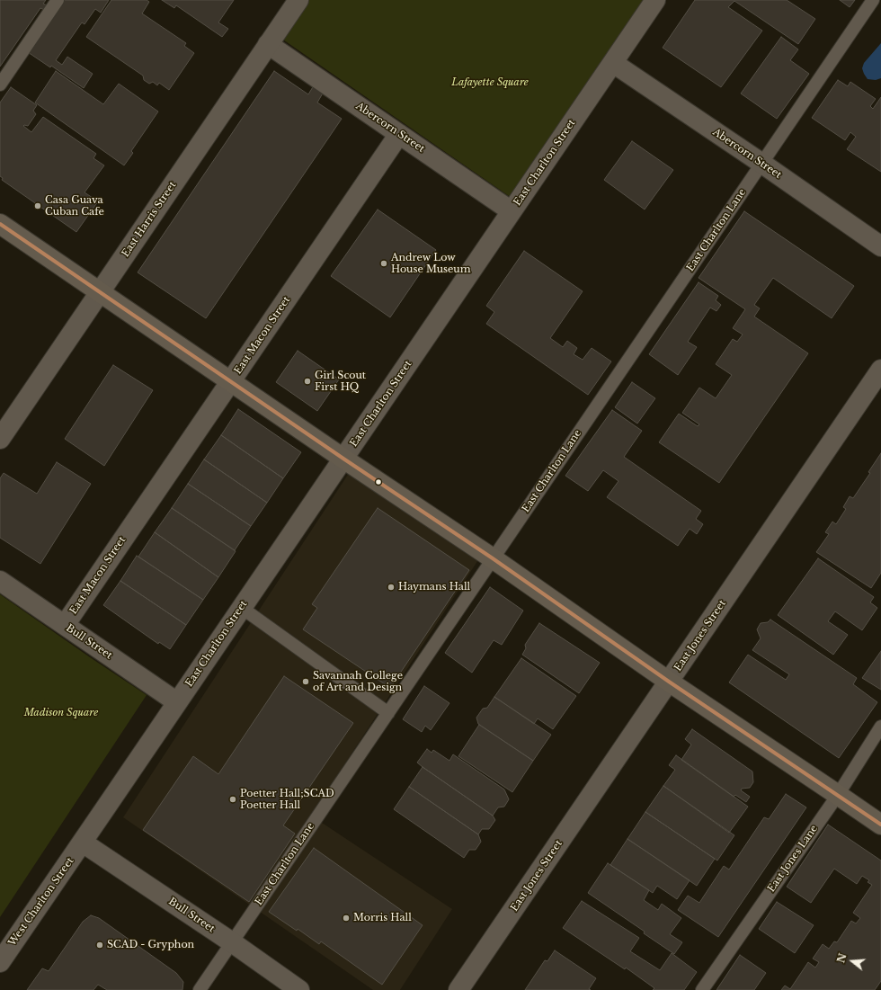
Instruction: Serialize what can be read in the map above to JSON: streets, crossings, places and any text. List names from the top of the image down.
{
  "streets": {
    "street": [
      "Abercorn Street",
      "East Charlton Street",
      "East Harris Street",
      "East Macon Street",
      "East Jones Street",
      "Bull Street",
      "West Charlton Street"
    ],
    "lane": ["East Charlton Lane", "East Jones Lane"]
  },
  "crossings": [
    ["Abercorn Street", "East Charlton Street"],
    ["Abercorn Street", "East Harris Street"],
    ["Abercorn Street", "East Charlton Lane"],
    ["Abercorn Street", "East Macon Street"],
    ["East Charlton Street", "Bull Street"],
    ["East Charlton Street", "West Charlton Street"],
    ["East Charlton Lane", "Bull Street"],
    ["East Macon Street", "Bull Street"],
    ["Bull Street", "West Charlton Street"]
  ],
  "parks": ["Lafayette Square", "Madison Square"],
  "places": [
    "Casa Guava Cuban Cafe",
    "Andrew Low House Museum",
    "Girl Scout First HQ",
    "Haymans Hall",
    "Savannah College of Art and Design",
    "Poetter Hall;SCAD Poetter Hall",
    "Morris Hall",
    "SCAD - Gryphon"
  ],
  "north": "left"
}
